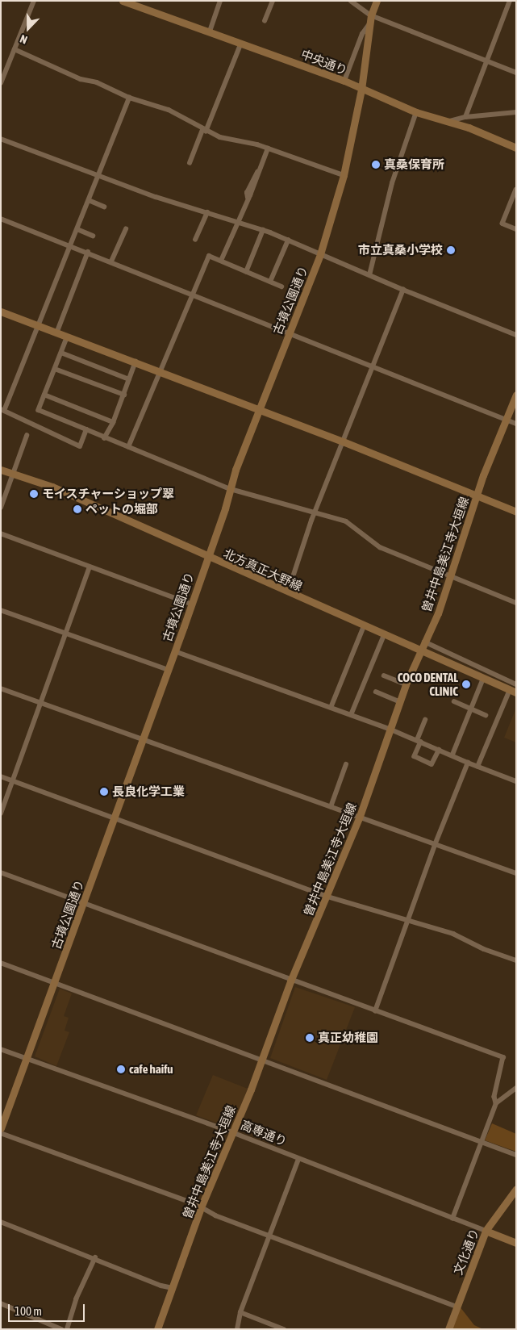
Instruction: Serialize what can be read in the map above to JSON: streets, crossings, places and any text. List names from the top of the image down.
{
  "streets": {
    "street": [
      "中央通り",
      "古墳公園通り",
      "曽井中島美江寺大垣線",
      "北方真正大野線",
      "高専通り",
      "文化通り"
    ]
  },
  "crossings": [
    ["中央通り", "古墳公園通り"],
    ["古墳公園通り", "北方真正大野線"],
    ["古墳公園通り", "高専通り"],
    ["曽井中島美江寺大垣線", "北方真正大野線"],
    ["曽井中島美江寺大垣線", "高専通り"],
    ["高専通り", "文化通り"]
  ],
  "places": [
    "真桑保育所",
    "市立真桑小学校",
    "モイスチャーショップ翠",
    "ペットの堀部",
    "COCO DENTAL CLINIC",
    "長良化学工業",
    "真正幼稚園",
    "cafe haifu"
  ],
  "scale_bar": "100 m",
  "north": "bottom"
}
